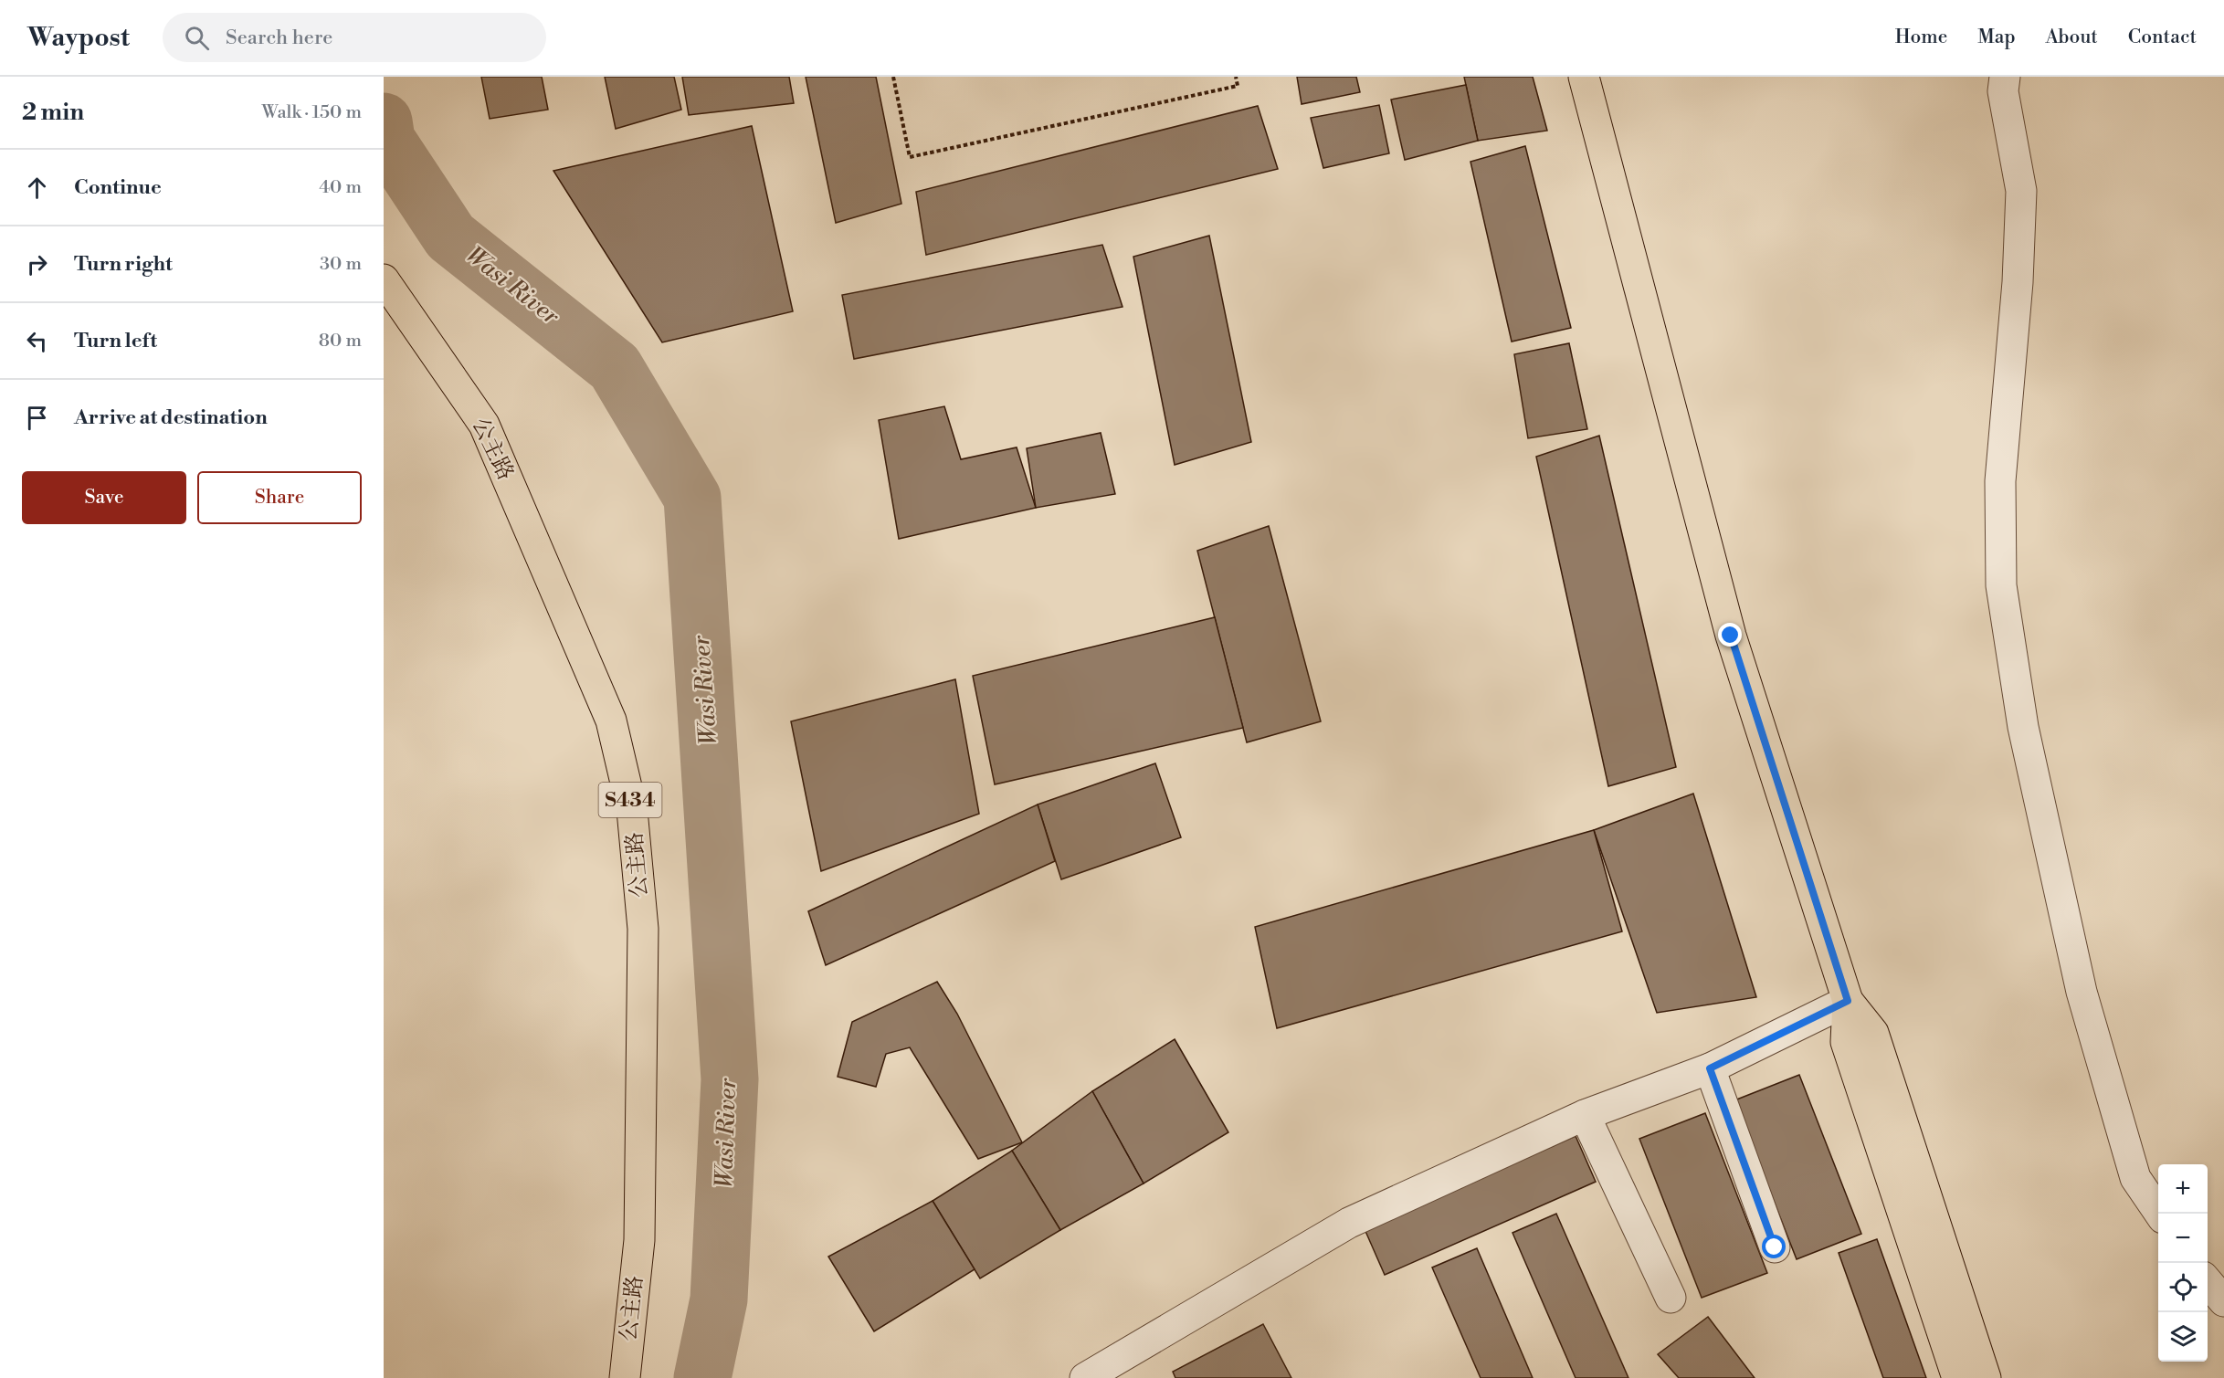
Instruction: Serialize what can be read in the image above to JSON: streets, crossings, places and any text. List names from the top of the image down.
{
  "streets": {
    "main road": ["公主路", "S434"]
  },
  "water": ["Wasi River"],
  "page": {
    "header": "Waypost",
    "search": "Search here",
    "nav": [
      "Home",
      "Map",
      "About",
      "Contact"
    ],
    "heading": ["2 min", "Walk · 150 m"],
    "list": [
      ["Continue", "40 m"],
      ["Turn right", "30 m"],
      ["Turn left", "80 m"],
      "Arrive at destination"
    ],
    "buttons": ["Save", "Share"],
    "map_buttons": ["+", "−"]
  }
}
